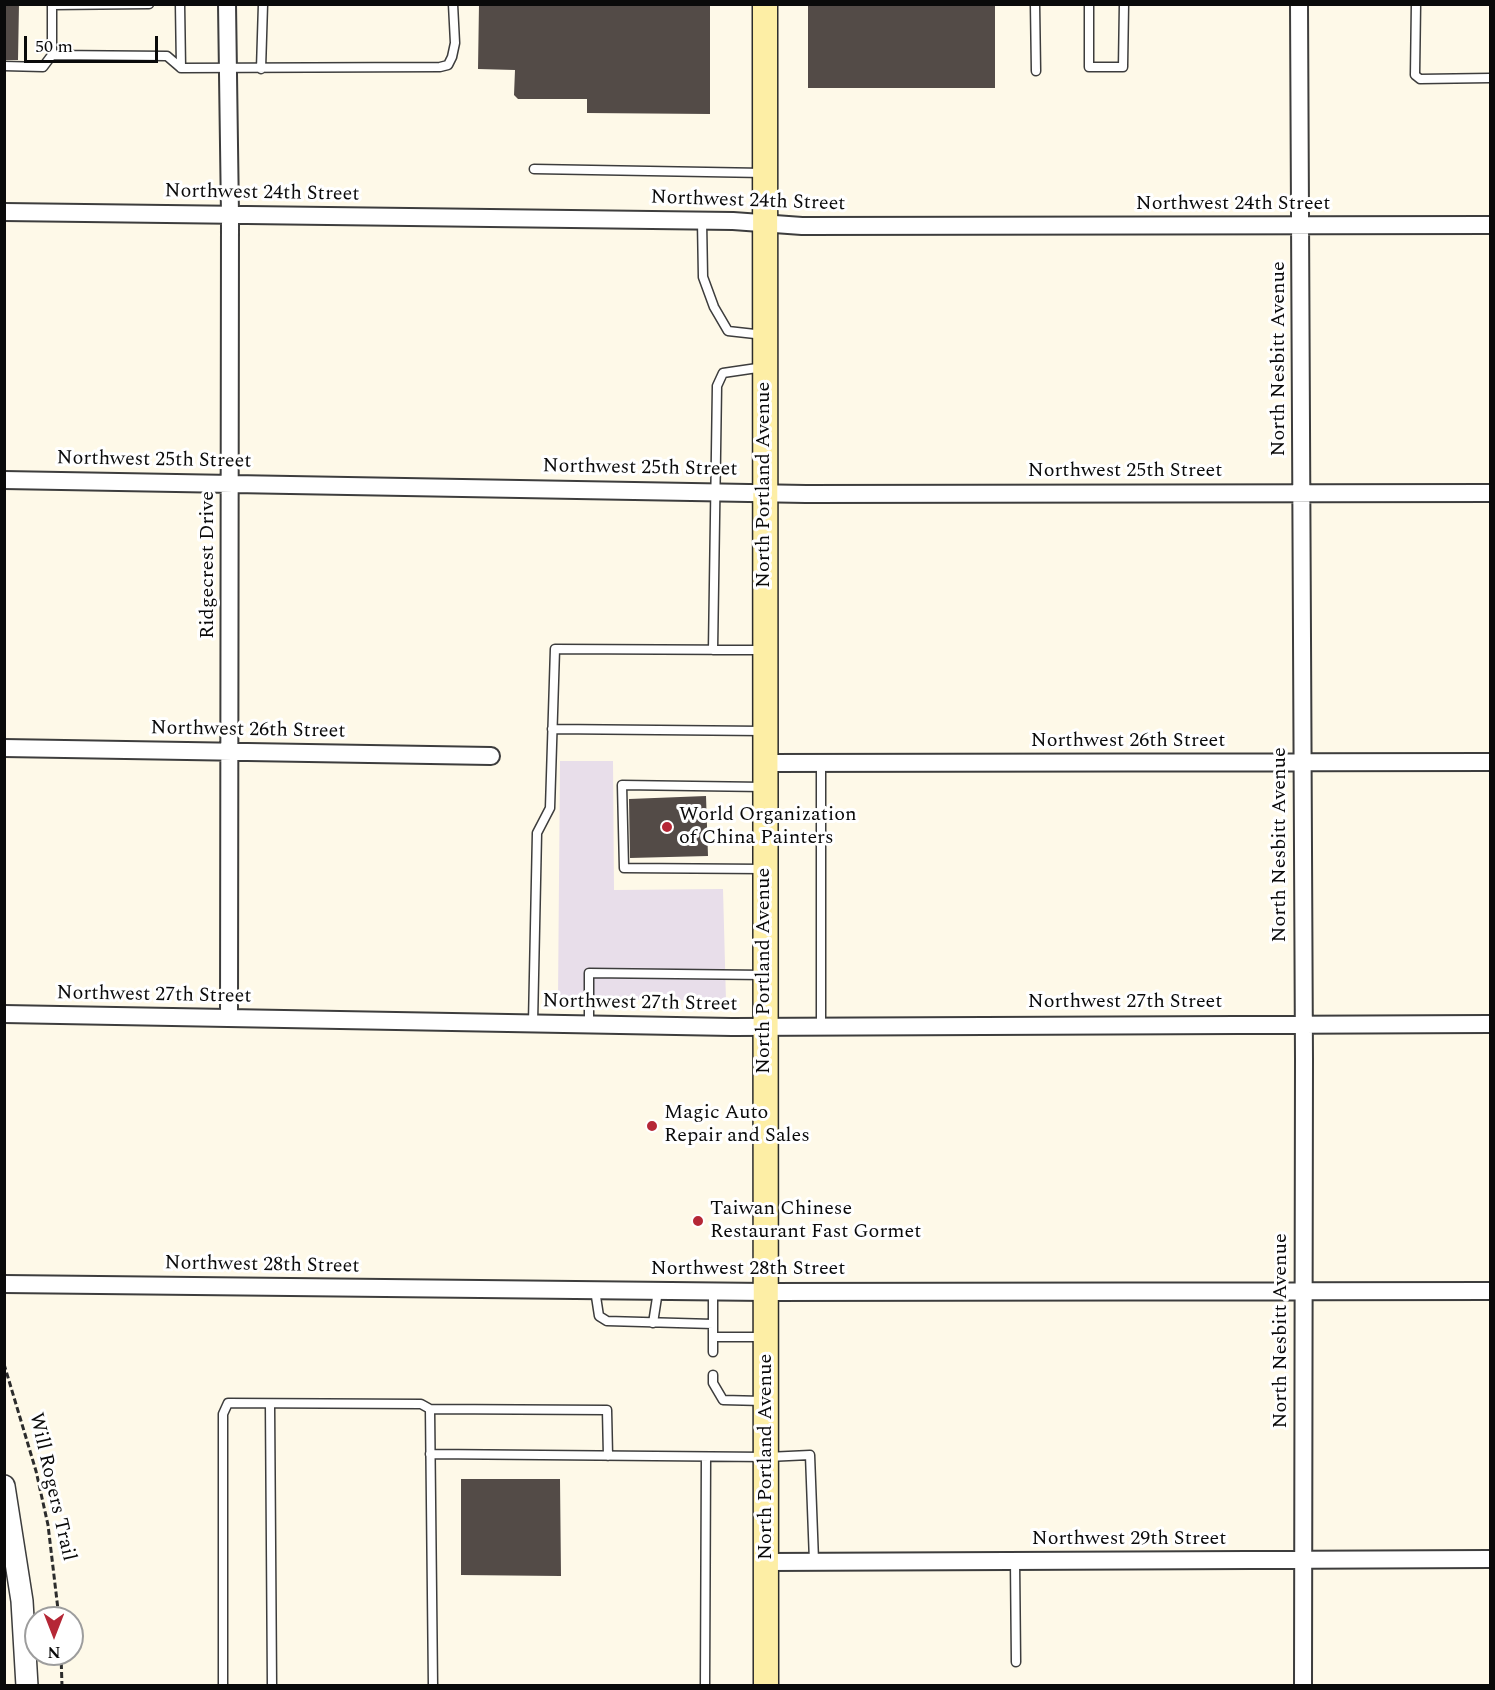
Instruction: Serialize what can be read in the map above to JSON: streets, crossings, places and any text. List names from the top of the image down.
{
  "streets": {
    "main road": ["North Portland Avenue"],
    "street": [
      "Northwest 24th Street",
      "North Nesbitt Avenue",
      "Northwest 25th Street",
      "Ridgecrest Drive",
      "Northwest 26th Street",
      "Northwest 27th Street",
      "Northwest 28th Street",
      "Northwest 29th Street"
    ],
    "path": ["Will Rogers Trail"]
  },
  "crossings": [
    ["Northwest 24th Street", "North Nesbitt Avenue"],
    ["Northwest 24th Street", "North Portland Avenue"],
    ["Northwest 24th Street", "Ridgecrest Drive"],
    ["North Nesbitt Avenue", "Northwest 25th Street"],
    ["North Nesbitt Avenue", "Northwest 26th Street"],
    ["North Nesbitt Avenue", "Northwest 27th Street"],
    ["North Nesbitt Avenue", "Northwest 28th Street"],
    ["North Nesbitt Avenue", "Northwest 29th Street"],
    ["Northwest 25th Street", "North Portland Avenue"],
    ["Northwest 25th Street", "Ridgecrest Drive"],
    ["North Portland Avenue", "Northwest 26th Street"],
    ["North Portland Avenue", "Northwest 27th Street"],
    ["North Portland Avenue", "Northwest 28th Street"],
    ["North Portland Avenue", "Northwest 29th Street"],
    ["Ridgecrest Drive", "Northwest 26th Street"],
    ["Ridgecrest Drive", "Northwest 27th Street"]
  ],
  "places": ["World Organization of China Painters", "Magic Auto Repair and Sales", "Taiwan Chinese Restaurant Fast Gormet"],
  "scale_bar": "50 m",
  "north": "bottom"
}
